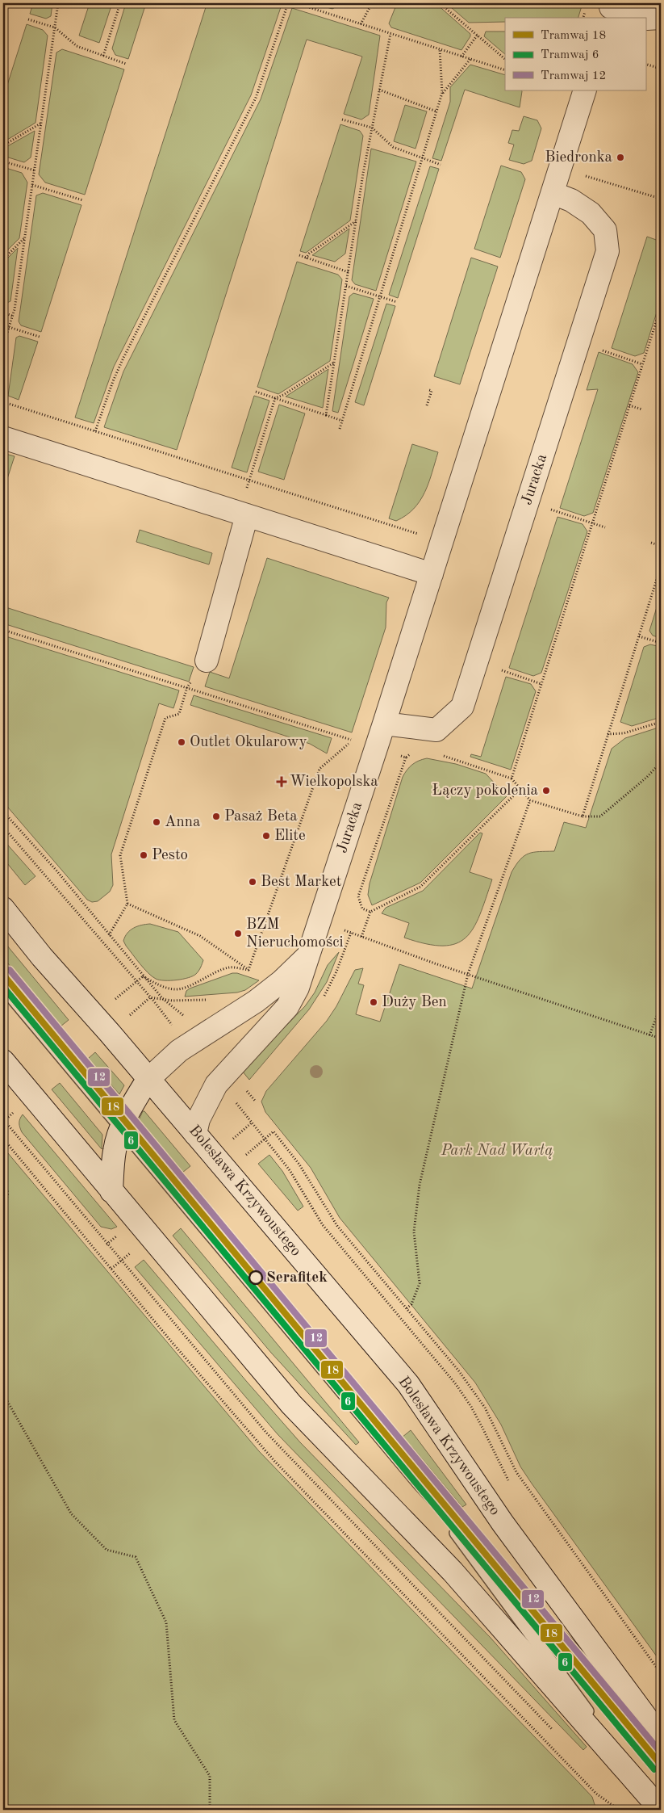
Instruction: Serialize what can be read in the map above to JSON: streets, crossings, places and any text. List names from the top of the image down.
{
  "streets": {
    "street": ["Juracka", "Bolesława Krzywoustego"]
  },
  "crossings": [
    ["Juracka", "Bolesława Krzywoustego"]
  ],
  "parks": ["Park Nad Wartą"],
  "places": {
    "other": [
      "Biedronka",
      "Outlet Okularowy",
      "Łączy pokolenia",
      "Pasaż Beta",
      "Anna",
      "Elite",
      "Pesto",
      "Best Market",
      "BZM Nieruchomości",
      "Duży Ben",
      "Serafitek"
    ],
    "health": ["Wielkopolska"]
  },
  "lines": ["tram line 12", "tram line 18", "tram line 6"],
  "legend": ["Tramwaj 18", "Tramwaj 6", "Tramwaj 12"]
}
